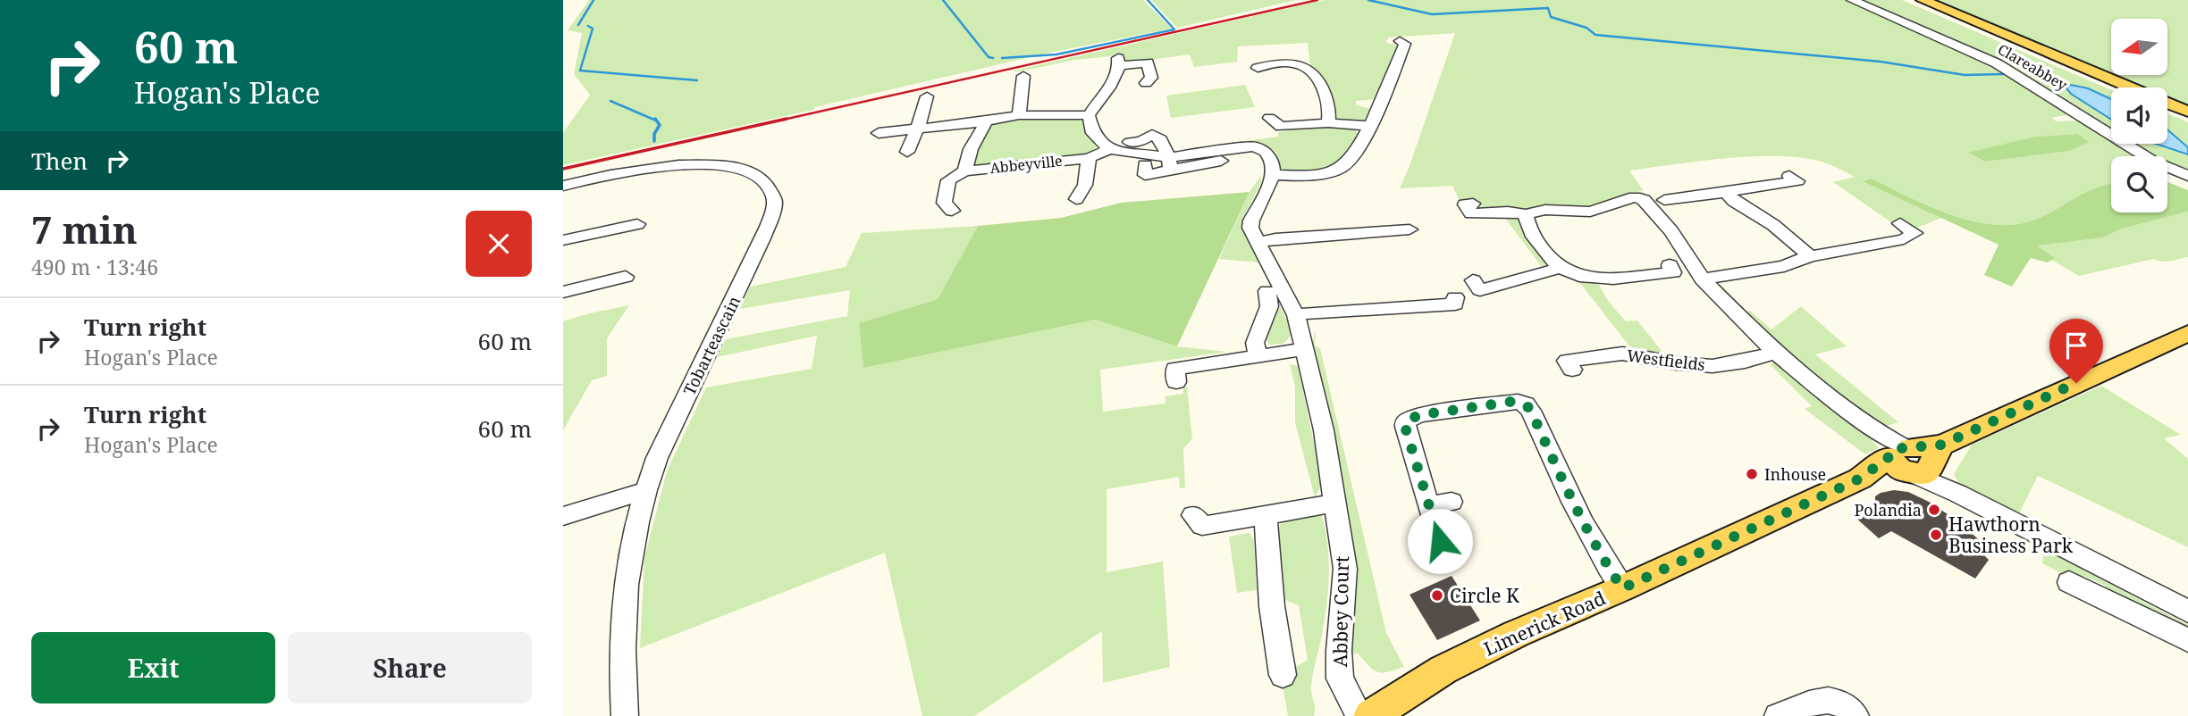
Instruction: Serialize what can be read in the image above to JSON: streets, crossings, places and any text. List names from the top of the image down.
{
  "streets": {
    "main road": ["Limerick Road"],
    "street": [
      "Clareabbey",
      "Abbeyville",
      "Tobarteascain",
      "Westfields",
      "Abbey Court"
    ]
  },
  "places": [
    "Inhouse",
    "Polandia",
    "Hawthorn Business Park",
    "Circle K"
  ],
  "north": "left",
  "page": {
    "turn": ["60 m", "Hogan's Place"],
    "then": "Then",
    "heading": ["7 min", "490 m · 13:46"],
    "list": [
      {
        "name": "Turn right",
        "note": "Hogan's Place",
        "value": "60 m"
      },
      {
        "name": "Turn right",
        "note": "Hogan's Place",
        "value": "60 m"
      }
    ],
    "buttons": ["Exit", "Share"]
  }
}
